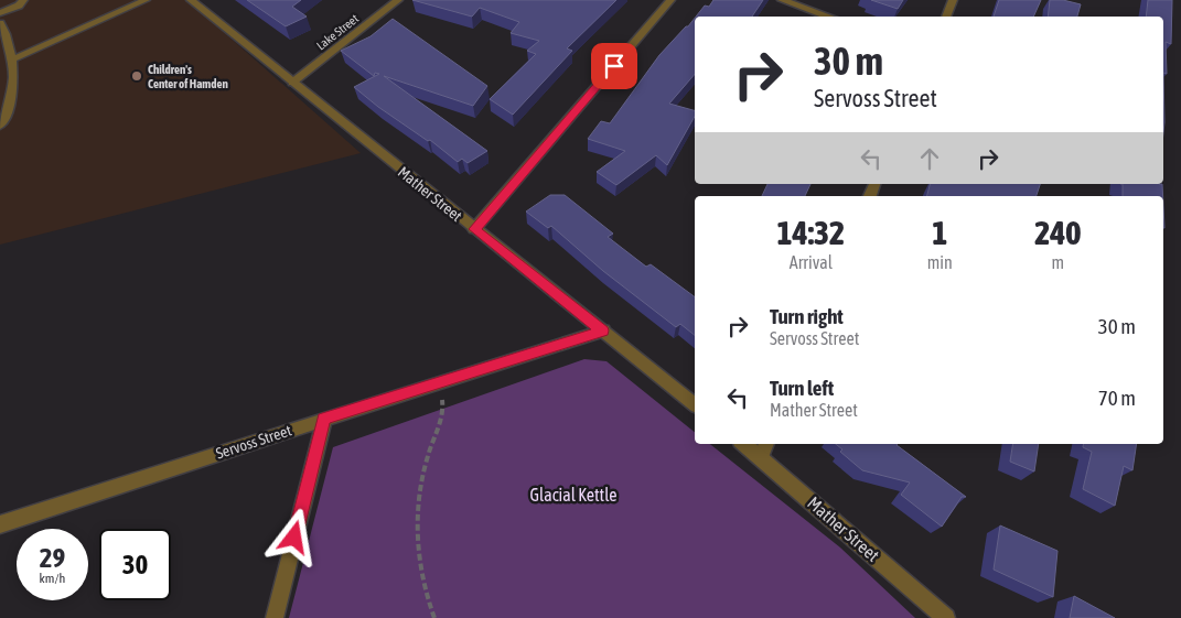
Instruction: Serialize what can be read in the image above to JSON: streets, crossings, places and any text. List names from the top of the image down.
{
  "streets": {
    "street": ["Lake Street", "Mather Street", "Servoss Street"]
  },
  "crossings": [
    ["Lake Street", "Mather Street"],
    ["Mather Street", "Servoss Street"]
  ],
  "parks": ["Glacial Kettle"],
  "places": ["Children's Center of Hamden"],
  "page": {
    "turn": ["30 m", "Servoss Street"],
    "eta": [
      "14:32",
      "Arrival",
      "1",
      "min",
      "240",
      "m"
    ],
    "list": [
      {
        "name": "Turn right",
        "note": "Servoss Street",
        "value": "30 m"
      },
      {
        "name": "Turn left",
        "note": "Mather Street",
        "value": "70 m"
      }
    ],
    "speed": "29 km/h",
    "limit": "30"
  }
}
